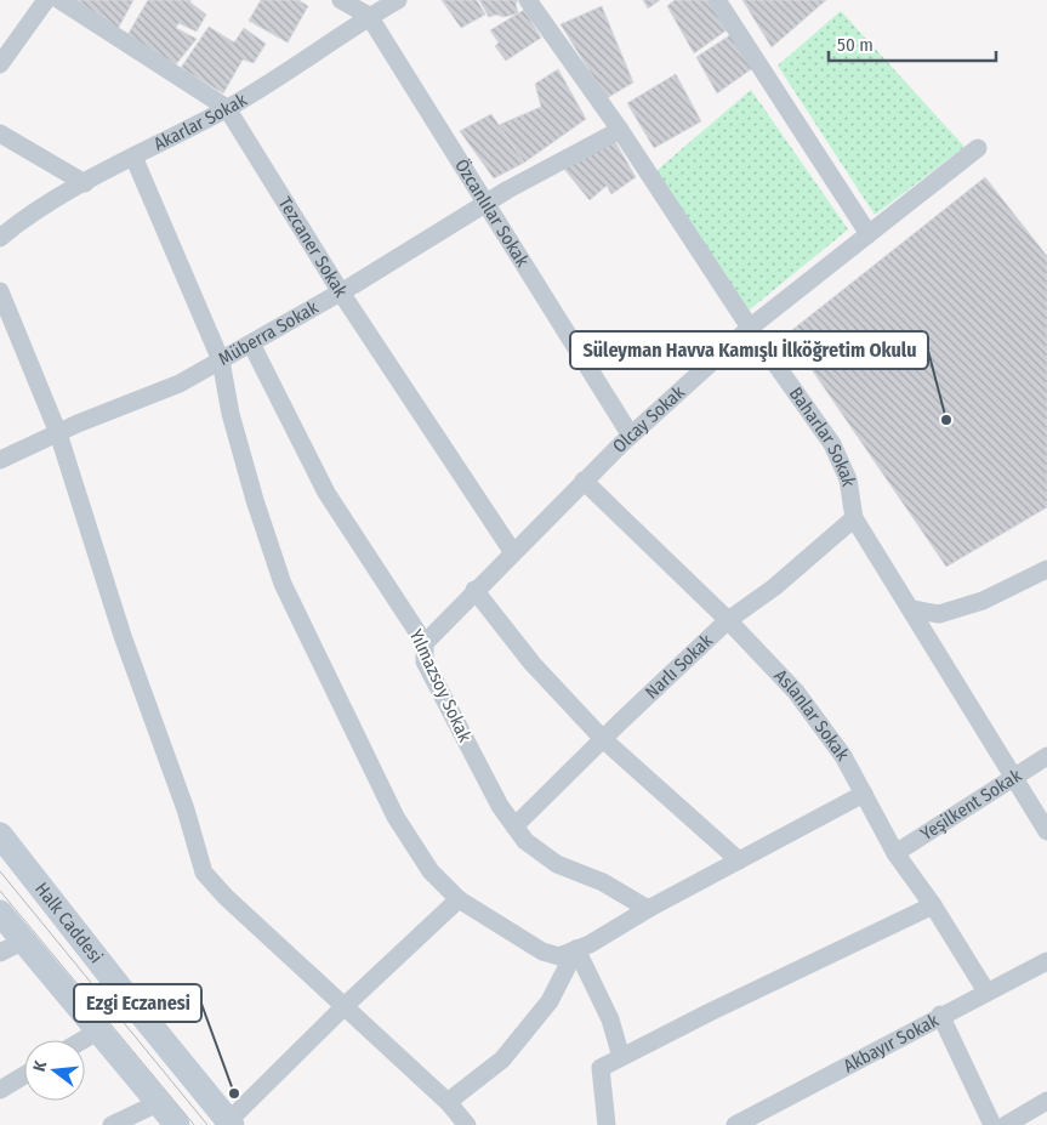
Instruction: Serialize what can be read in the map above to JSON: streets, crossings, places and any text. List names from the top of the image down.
{
  "streets": {
    "main road": ["Halk Caddesi"],
    "street": [
      "Akarlar Sokak",
      "Özcanlılar Sokak",
      "Tezcaner Sokak",
      "Müberra Sokak",
      "Olcay Sokak",
      "Baharlar Sokak",
      "Narlı Sokak",
      "Yılmazsoy Sokak",
      "Aslanlar Sokak",
      "Yeşilkent Sokak",
      "Akbayır Sokak"
    ]
  },
  "crossings": [
    ["Akarlar Sokak", "Özcanlılar Sokak"],
    ["Akarlar Sokak", "Tezcaner Sokak"],
    ["Özcanlılar Sokak", "Müberra Sokak"],
    ["Özcanlılar Sokak", "Olcay Sokak"],
    ["Tezcaner Sokak", "Müberra Sokak"],
    ["Tezcaner Sokak", "Olcay Sokak"],
    ["Müberra Sokak", "Baharlar Sokak"],
    ["Müberra Sokak", "Yılmazsoy Sokak"],
    ["Olcay Sokak", "Baharlar Sokak"],
    ["Olcay Sokak", "Yılmazsoy Sokak"],
    ["Olcay Sokak", "Aslanlar Sokak"],
    ["Baharlar Sokak", "Narlı Sokak"],
    ["Baharlar Sokak", "Yeşilkent Sokak"],
    ["Narlı Sokak", "Yılmazsoy Sokak"],
    ["Narlı Sokak", "Aslanlar Sokak"],
    ["Aslanlar Sokak", "Yeşilkent Sokak"],
    ["Aslanlar Sokak", "Akbayır Sokak"]
  ],
  "places": ["Süleyman Havva Kamışlı İlköğretim Okulu", "Ezgi Eczanesi"],
  "scale_bar": "50 m",
  "north": "left"
}
